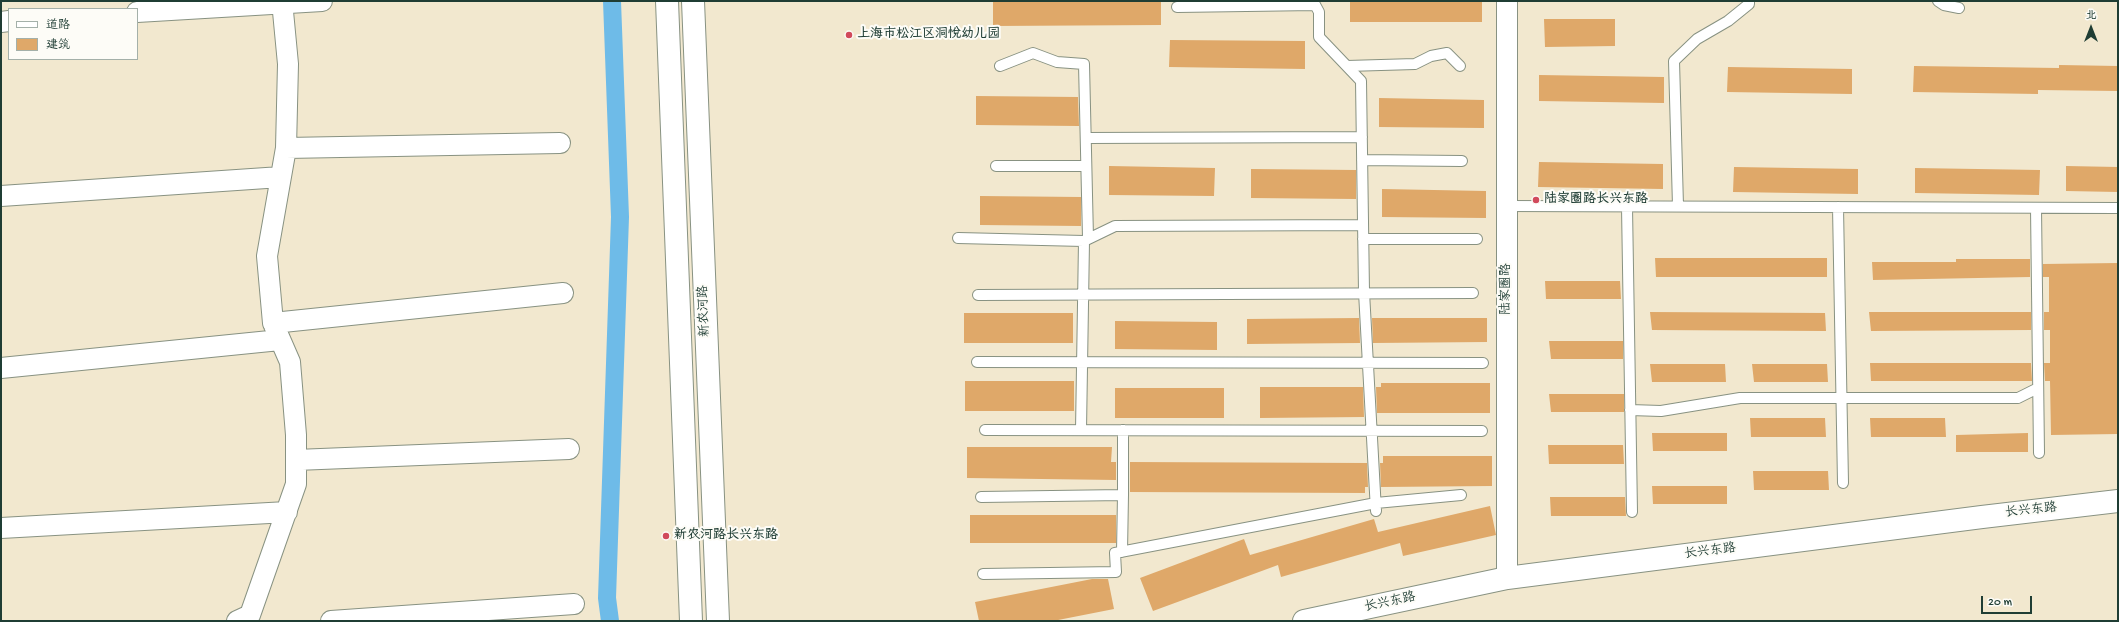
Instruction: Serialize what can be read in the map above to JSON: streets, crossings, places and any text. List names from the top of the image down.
{
  "streets": {
    "street": ["陆家圈路", "新农河路", "长兴东路"]
  },
  "crossings": [
    ["陆家圈路", "长兴东路"]
  ],
  "places": ["上海市松江区洞悦幼儿园", "陆家圈路长兴东路", "新农河路长兴东路"],
  "legend": ["道路", "建筑"],
  "scale_bar": "20 m",
  "north": "top"
}
